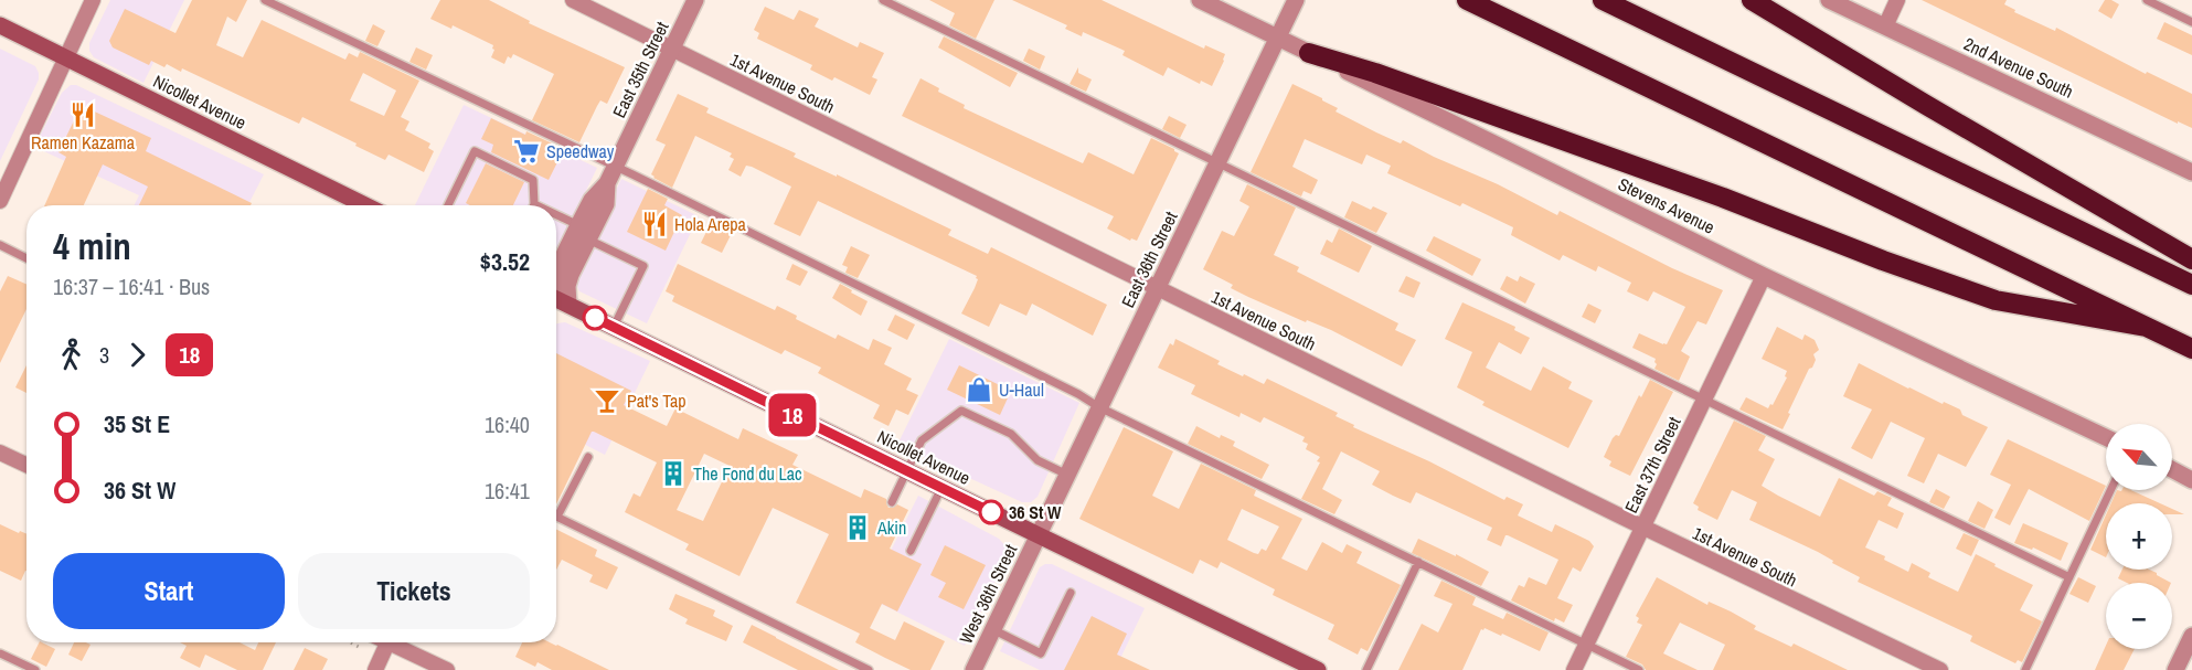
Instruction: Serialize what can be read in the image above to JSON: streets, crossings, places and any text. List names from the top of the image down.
{
  "streets": {
    "main road": ["Nicollet Avenue"],
    "street": [
      "2nd Avenue South",
      "East 35th Street",
      "1st Avenue South",
      "Stevens Avenue",
      "East 36th Street",
      "East 37th Street",
      "West 36th Street"
    ]
  },
  "crossings": [
    ["East 35th Street", "1st Avenue South"],
    ["1st Avenue South", "East 36th Street"],
    ["1st Avenue South", "East 37th Street"],
    ["Nicollet Avenue", "East 36th Street"],
    ["Nicollet Avenue", "West 36th Street"],
    ["Stevens Avenue", "East 36th Street"],
    ["Stevens Avenue", "East 37th Street"],
    ["East 36th Street", "West 36th Street"]
  ],
  "places": {
    "restaurant": ["Ramen Kazama", "Hola Arepa"],
    "supermarket": ["Speedway"],
    "shop": ["U-Haul"],
    "bar": ["Pat's Tap"],
    "building": ["The Fond du Lac", "Akin"],
    "other": ["36 St W"]
  },
  "lines": ["bus line 18"],
  "north": "top left",
  "page": {
    "on_map": "18",
    "heading": ["4 min", "16:37 – 16:41 · Bus", "$3.52"],
    "legs": ["3", "18"],
    "list": [
      {
        "name": "35 St E",
        "value": "16:40"
      },
      {
        "name": "36 St W",
        "value": "16:41"
      }
    ],
    "map_buttons": ["+", "−"],
    "buttons": ["Start", "Tickets"]
  }
}
